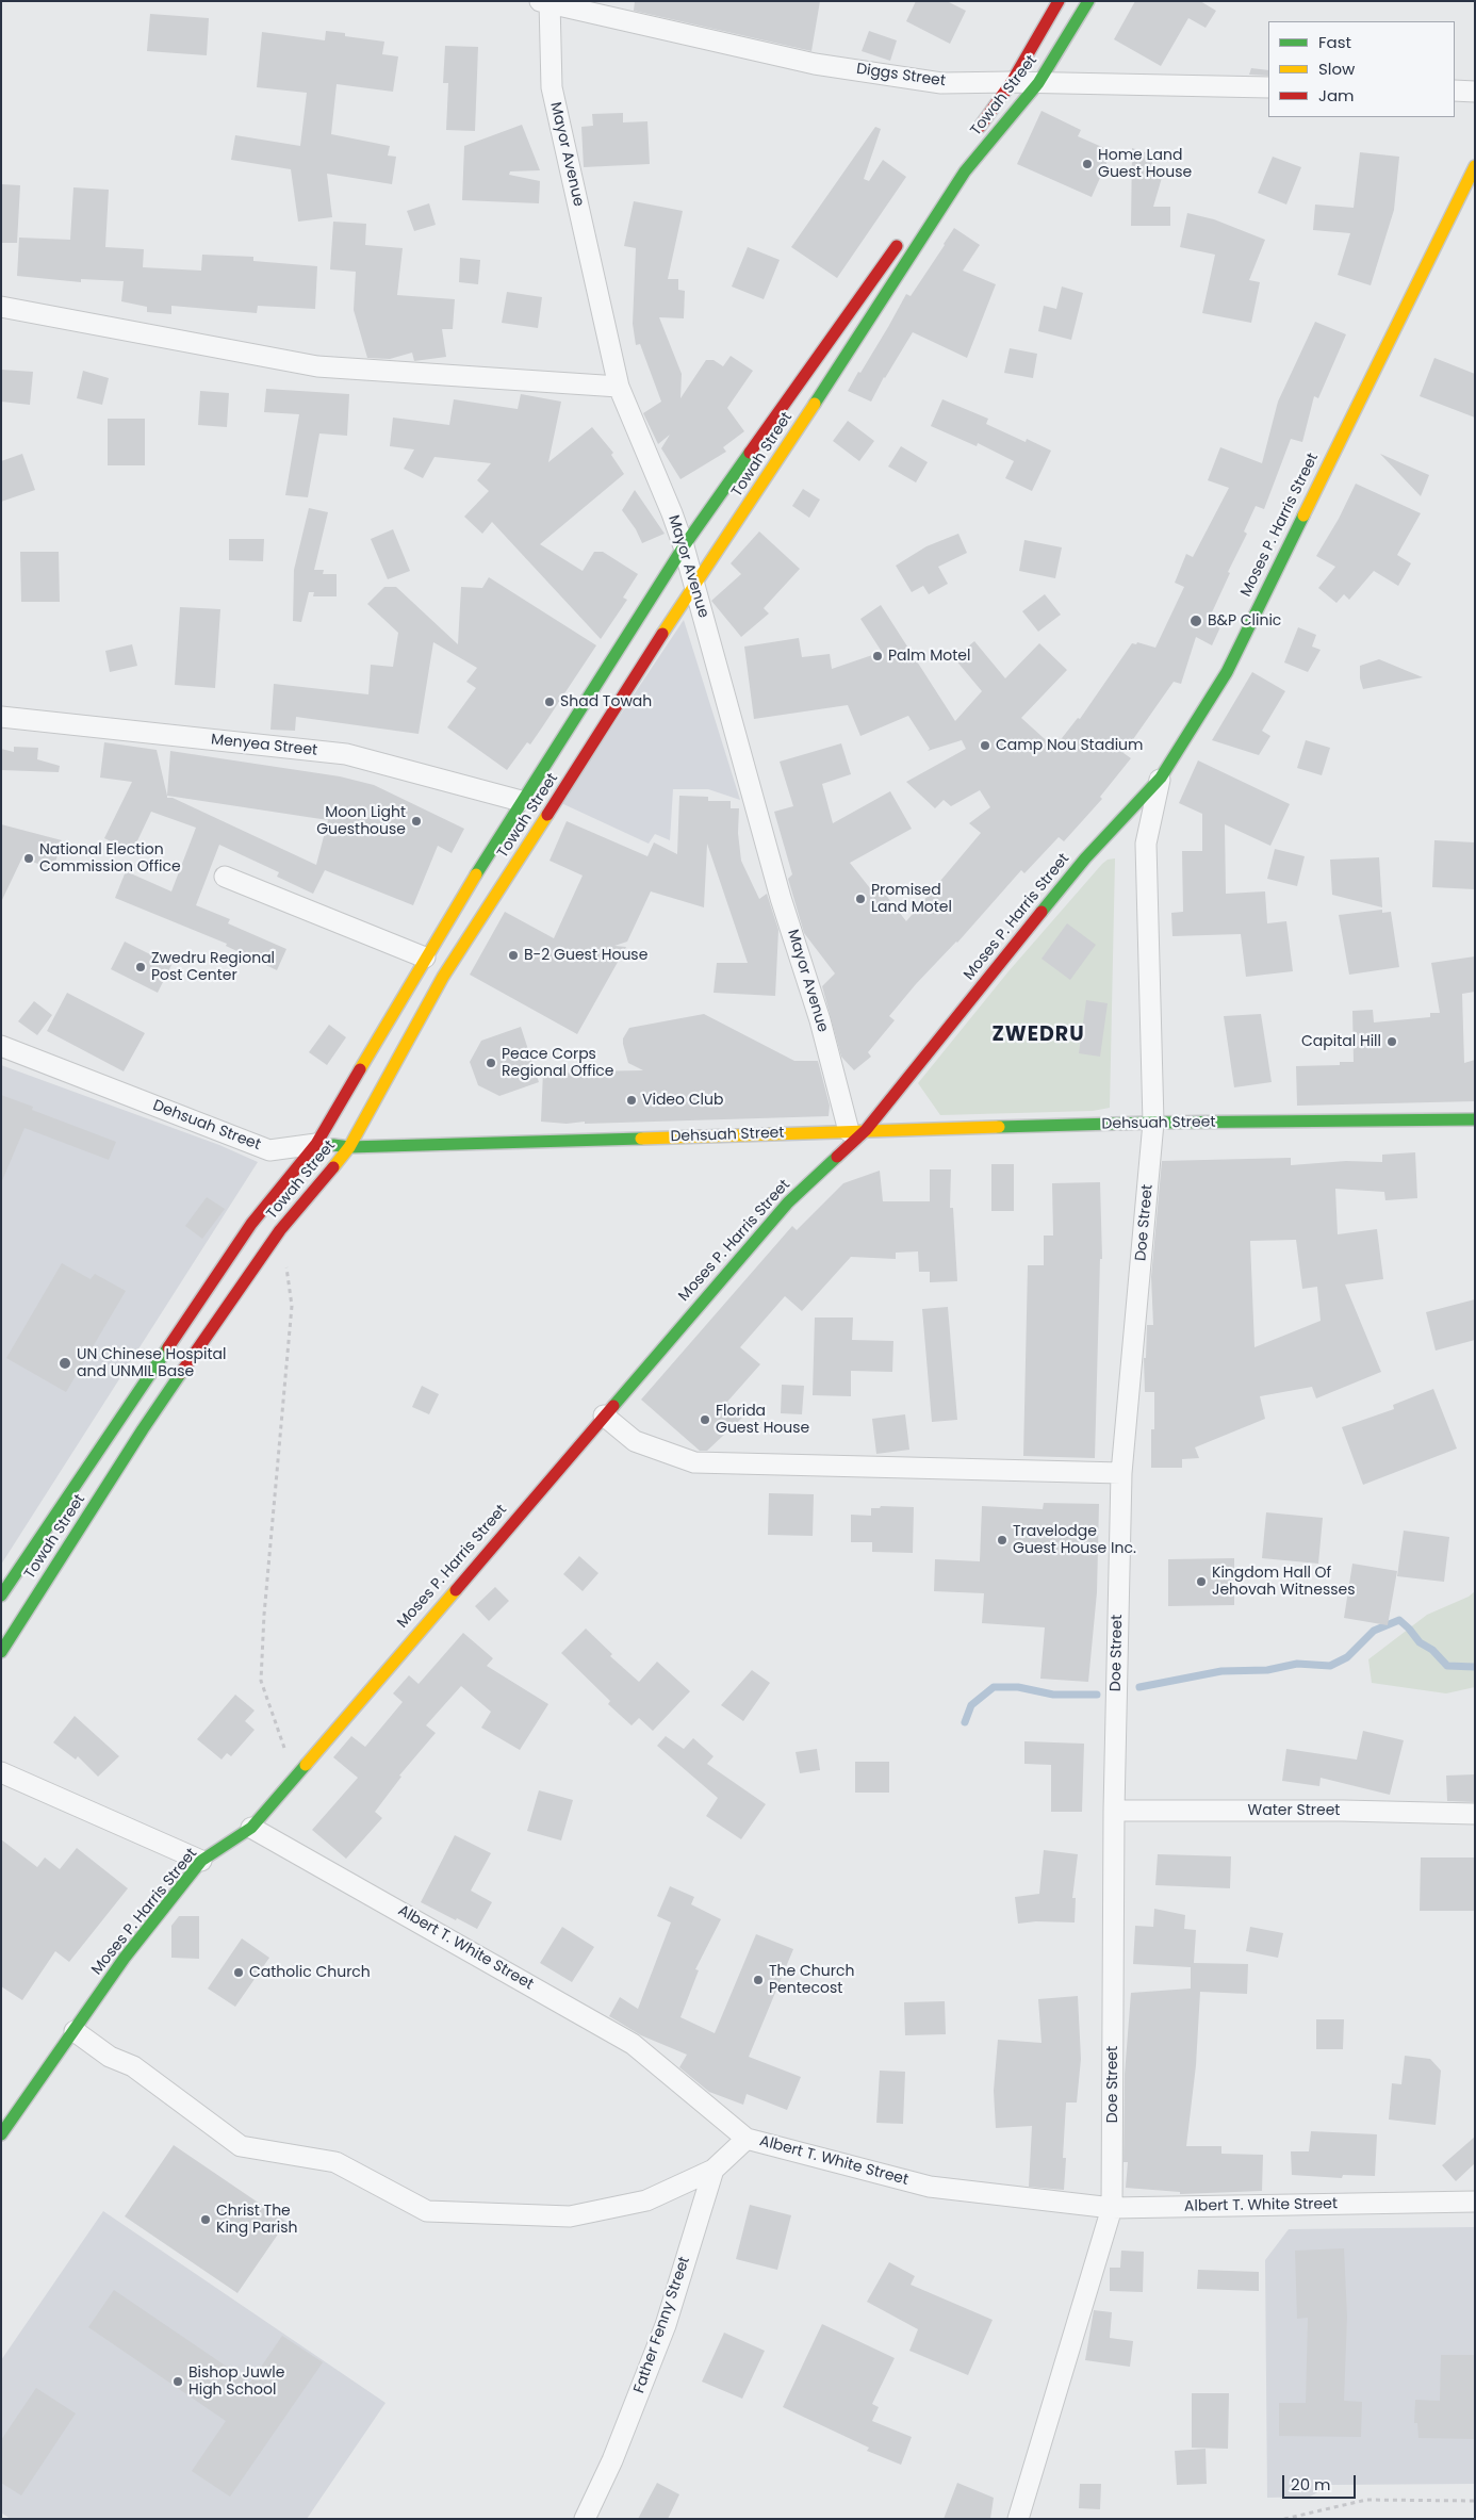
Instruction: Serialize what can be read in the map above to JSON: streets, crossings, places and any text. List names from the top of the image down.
{
  "streets": {
    "main road": ["Towah Street", "Moses P. Harris Street", "Dehsuah Street"],
    "street": [
      "Diggs Street",
      "Mayor Avenue",
      "Menyea Street",
      "Doe Street",
      "Water Street",
      "Albert T. White Street",
      "Father Fenny Street"
    ]
  },
  "crossings": [
    ["Diggs Street", "Towah Street"],
    ["Diggs Street", "Mayor Avenue"],
    ["Towah Street", "Mayor Avenue"],
    ["Towah Street", "Menyea Street"],
    ["Towah Street", "Dehsuah Street"],
    ["Mayor Avenue", "Moses P. Harris Street"],
    ["Mayor Avenue", "Dehsuah Street"],
    ["Moses P. Harris Street", "Dehsuah Street"],
    ["Moses P. Harris Street", "Doe Street"],
    ["Moses P. Harris Street", "Albert T. White Street"],
    ["Dehsuah Street", "Doe Street"],
    ["Doe Street", "Water Street"],
    ["Doe Street", "Albert T. White Street"],
    ["Albert T. White Street", "Father Fenny Street"]
  ],
  "districts": ["ZWEDRU"],
  "places": [
    "Home Land Guest House",
    "B&P Clinic",
    "Palm Motel",
    "Shad Towah",
    "Camp Nou Stadium",
    "Moon Light Guesthouse",
    "National Election Commission Office",
    "Promised Land Motel",
    "B-2 Guest House",
    "Zwedru Regional Post Center",
    "Capital Hill",
    "Peace Corps Regional Office",
    "Video Club",
    "UN Chinese Hospital and UNMIL Base",
    "Florida Guest House",
    "Travelodge Guest House Inc.",
    "Kingdom Hall Of Jehovah Witnesses",
    "Catholic Church",
    "The Church Pentecost",
    "Christ The King Parish",
    "Bishop Juwle High School"
  ],
  "legend": ["Fast", "Slow", "Jam"],
  "scale_bar": "20 m"
}
